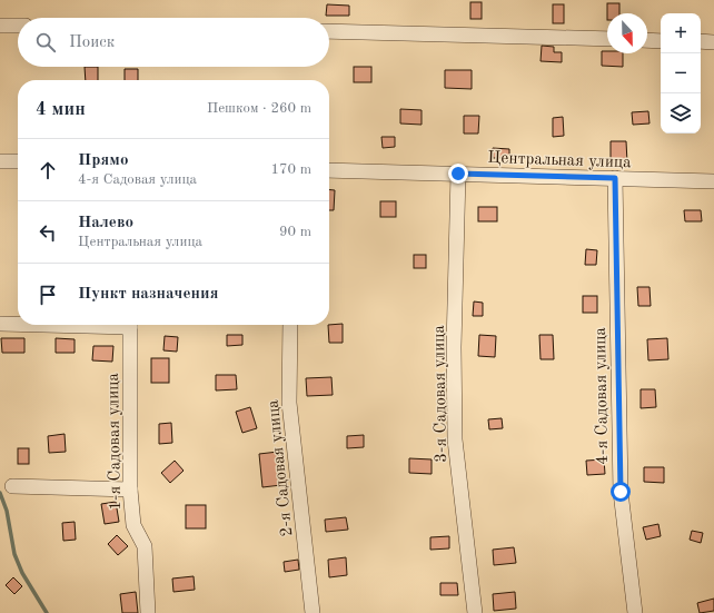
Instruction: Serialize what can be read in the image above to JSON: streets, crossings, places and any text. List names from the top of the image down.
{
  "streets": {
    "street": [
      "Центральная улица",
      "3-я Садовая улица",
      "4-я Садовая улица",
      "1-я Садовая улица",
      "2-я Садовая улица"
    ]
  },
  "crossings": [
    ["Центральная улица", "3-я Садовая улица"],
    ["Центральная улица", "4-я Садовая улица"]
  ],
  "north": "bottom",
  "page": {
    "map_buttons": ["+", "−"],
    "search": "Поиск",
    "heading": ["4 мин", "Пешком · 260 m"],
    "list": [
      ["Прямо", "4-я Садовая улица", "170 m"],
      ["Налево", "Центральная улица", "90 m"],
      "Пункт назначения"
    ]
  }
}
